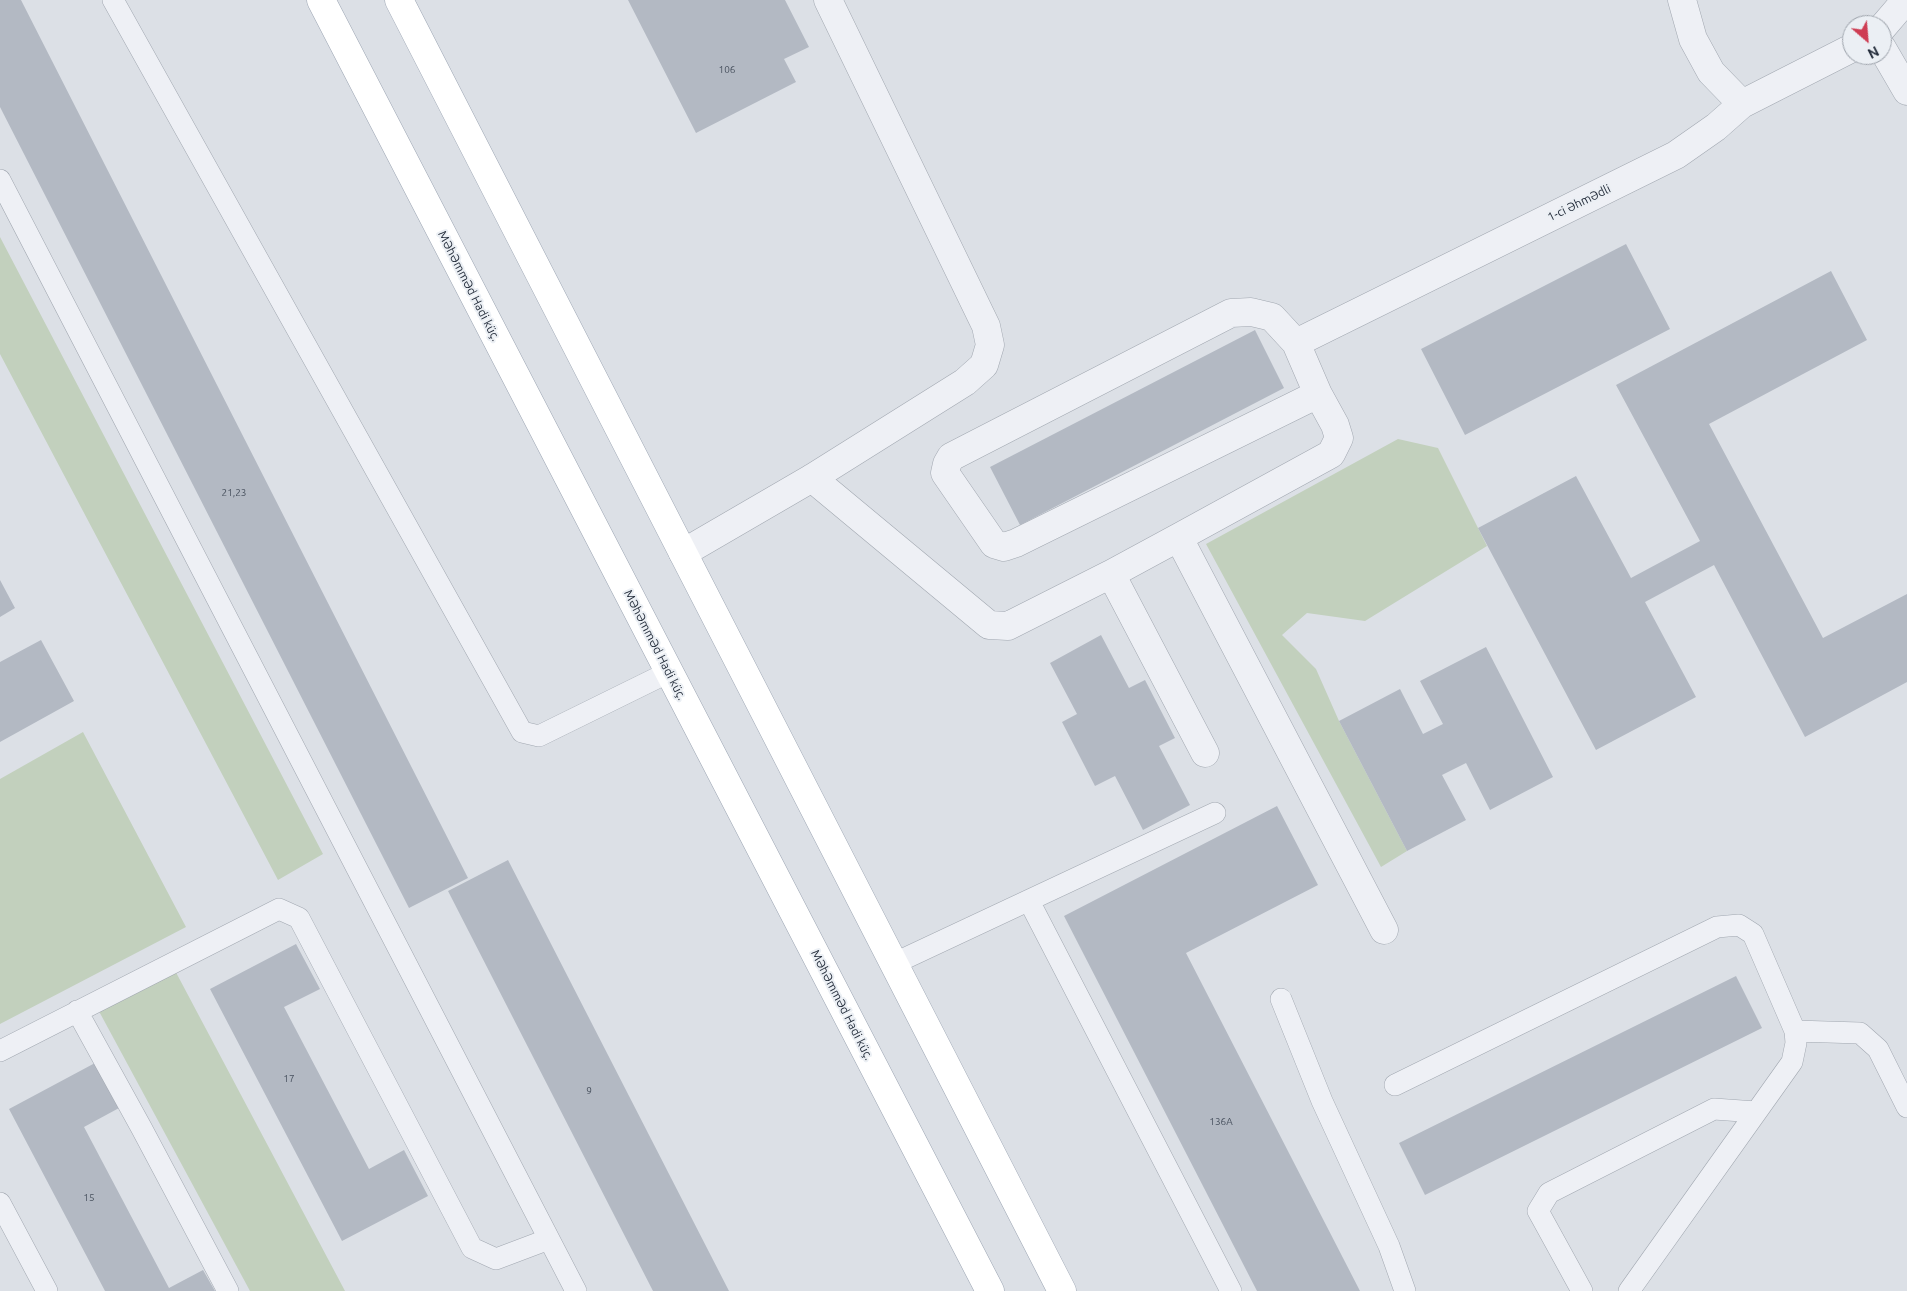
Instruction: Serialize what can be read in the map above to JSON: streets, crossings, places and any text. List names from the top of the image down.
{
  "streets": {
    "main road": ["Məhəmməd Hadi küç."],
    "street": ["1-ci Əhmədli"]
  },
  "house_numbers": [
    "106",
    "21,23",
    "17",
    "9",
    "136A",
    "15"
  ],
  "north": "bottom right"
}
